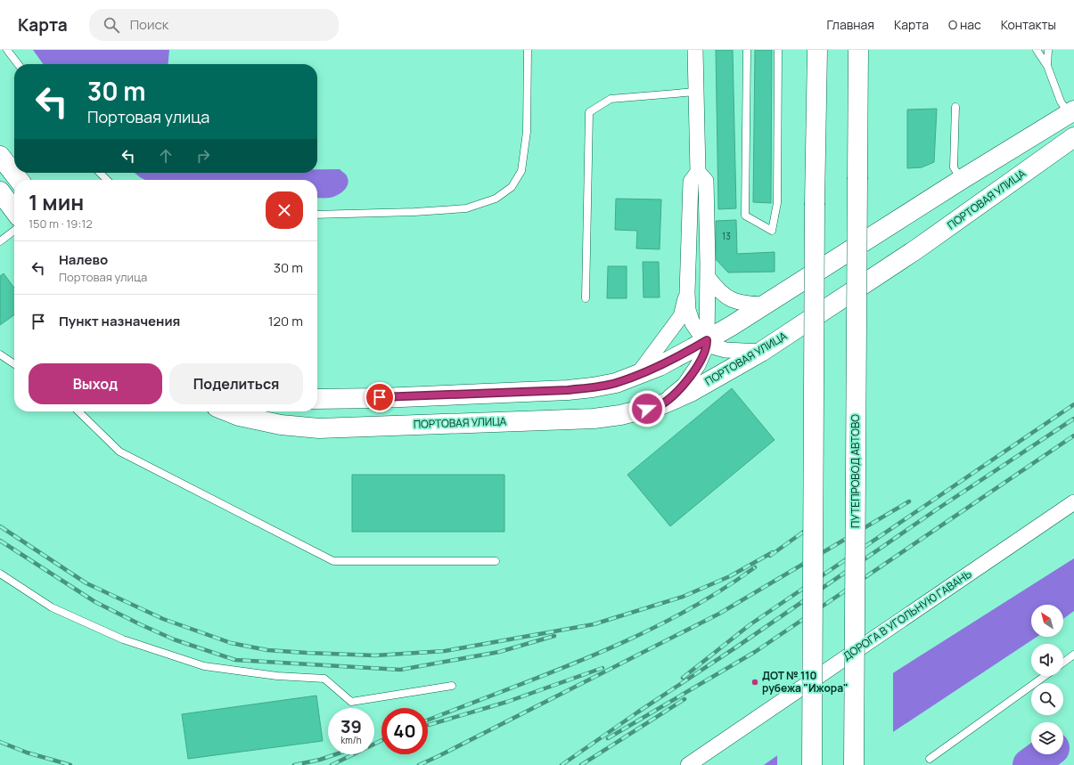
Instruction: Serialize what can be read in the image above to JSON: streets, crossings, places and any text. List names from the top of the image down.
{
  "streets": {
    "street": ["ПОРТОВАЯ УЛИЦА", "ПУТЕПРОВОД АВТОВО", "ДОРОГА В УГОЛЬНУЮ ГАВАНЬ"]
  },
  "places": ["ДОТ № 110 рубежа \"Ижора\""],
  "house_numbers": ["13"],
  "north": "top left",
  "page": {
    "header": "Карта",
    "search": "Поиск",
    "nav": [
      "Главная",
      "Карта",
      "О нас",
      "Контакты"
    ],
    "turn": ["30 m", "Портовая улица"],
    "heading": ["1 мин", "150 m · 19:12"],
    "list": [
      {
        "name": "Налево",
        "note": "Портовая улица",
        "value": "30 m"
      },
      {
        "name": "Пункт назначения",
        "value": "120 m"
      }
    ],
    "buttons": ["Выход", "Поделиться"],
    "speed": "39 km/h",
    "limit": "40"
  }
}
